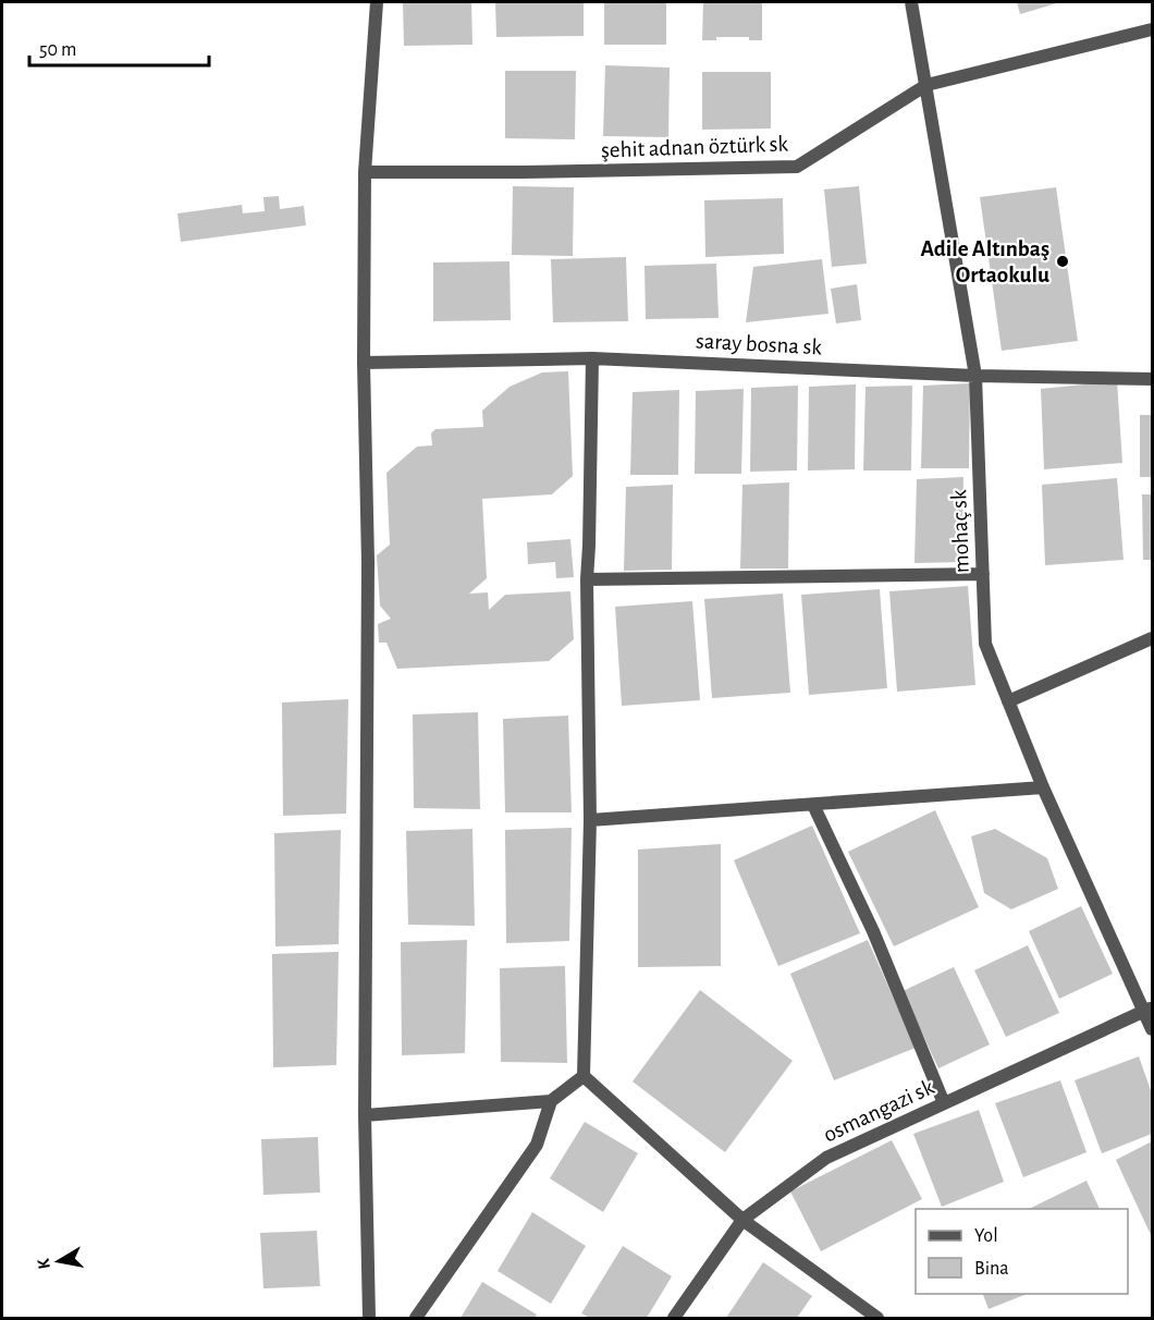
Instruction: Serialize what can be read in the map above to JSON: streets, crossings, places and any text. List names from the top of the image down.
{
  "streets": {
    "street": [
      "şehit adnan öztürk sk",
      "saray bosna sk",
      "mohaç sk",
      "osmangazi sk"
    ]
  },
  "crossings": [
    ["şehit adnan öztürk sk", "mohaç sk"],
    ["saray bosna sk", "mohaç sk"],
    ["mohaç sk", "osmangazi sk"]
  ],
  "places": ["Adile Altınbaş Ortaokulu"],
  "legend": ["Yol", "Bina"],
  "scale_bar": "50 m",
  "north": "left"
}
